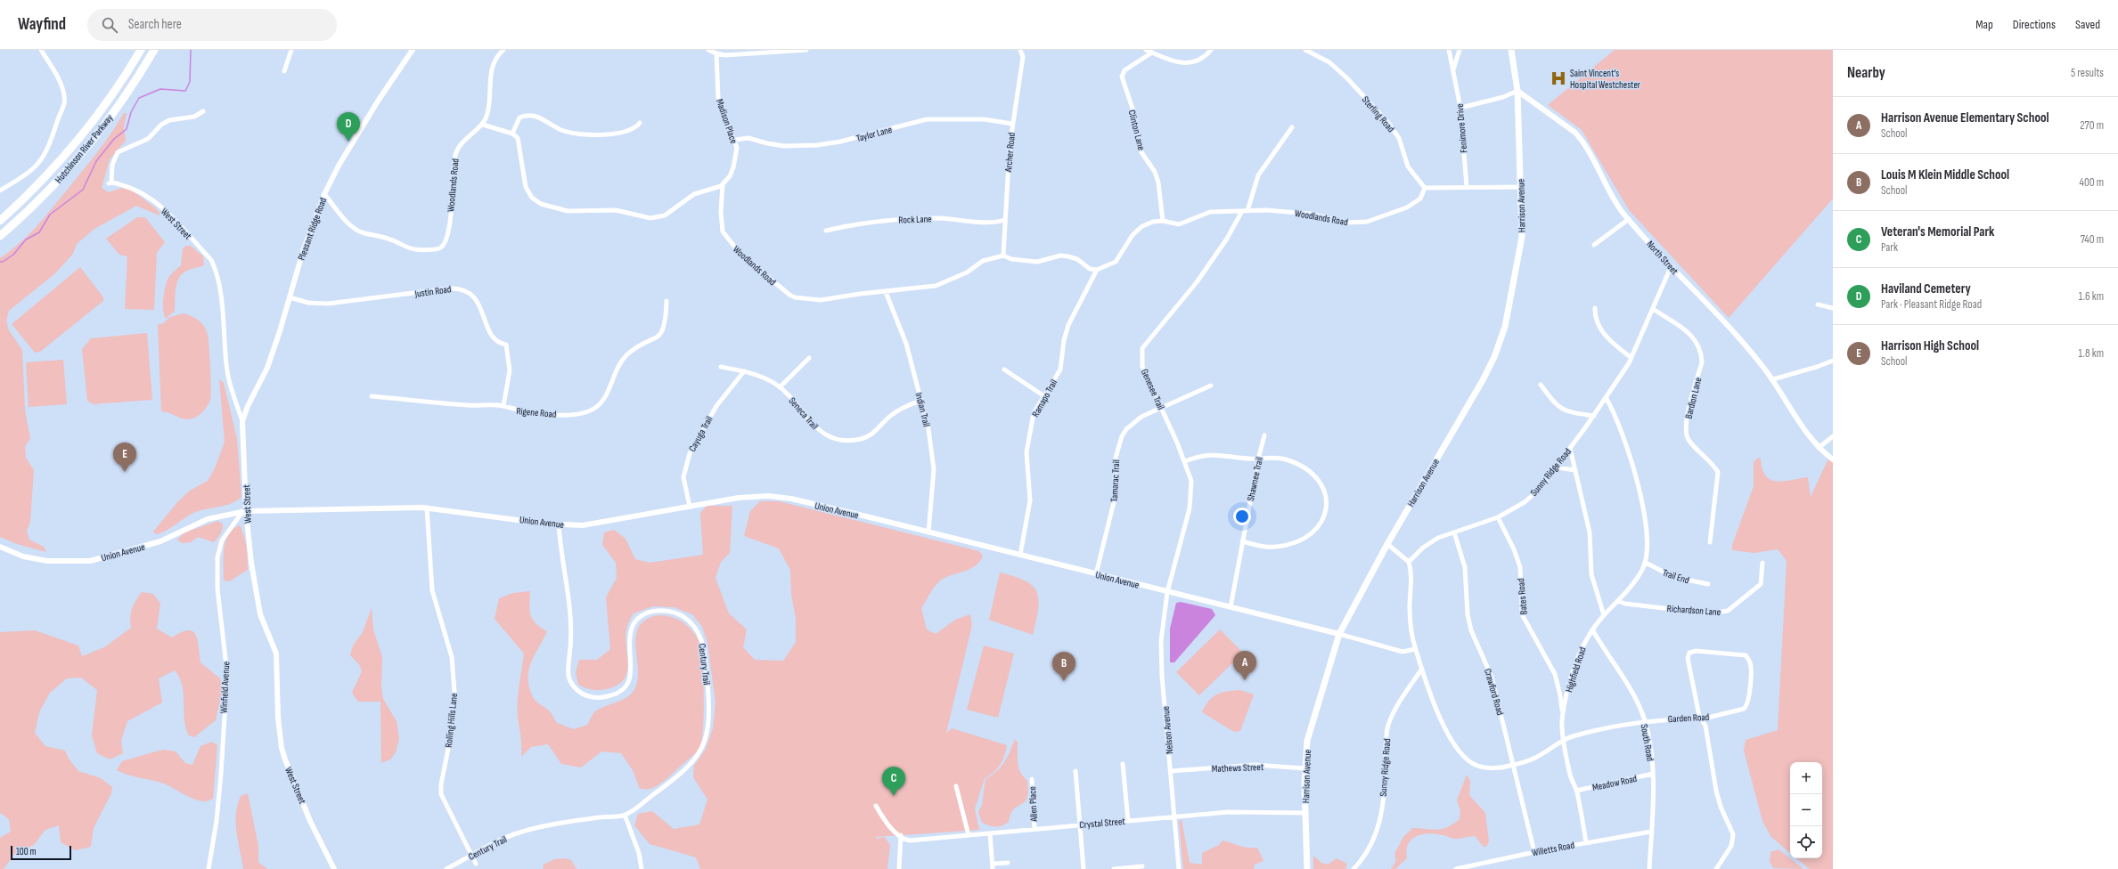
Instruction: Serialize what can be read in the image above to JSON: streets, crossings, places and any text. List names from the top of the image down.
{
  "streets": {
    "highway": ["Hutchinson River Parkway"],
    "main road": ["Harrison Avenue"],
    "street": [
      "Sterling Road",
      "Madison Place",
      "Fenimore Drive",
      "Clinton Lane",
      "Taylor Lane",
      "Archer Road",
      "Woodlands Road",
      "Rock Lane",
      "West Street",
      "Pleasant Ridge Road",
      "North Street",
      "Justin Road",
      "Genesee Trail",
      "Ramapo Trail",
      "Bardion Lane",
      "Indian Trail",
      "Rigene Road",
      "Seneca Trail",
      "Cayuga Trail",
      "Sunny Ridge Road",
      "Shawnee Trail",
      "Tamarac Trail",
      "Union Avenue",
      "Trail End",
      "Bates Road",
      "Richardson Lane",
      "Century Trail",
      "Highfield Road",
      "Winfield Avenue",
      "Crawford Road",
      "Garden Road",
      "Rolling Hills Lane",
      "Nelson Avenue",
      "South Road",
      "Mathews Street",
      "Meadow Road",
      "Allen Place",
      "Crystal Street",
      "Willetts Road"
    ]
  },
  "crossings": [
    ["Sterling Road", "Woodlands Road"],
    ["Madison Place", "Taylor Lane"],
    ["Madison Place", "Woodlands Road"],
    ["Clinton Lane", "Woodlands Road"],
    ["Taylor Lane", "Archer Road"],
    ["Archer Road", "Woodlands Road"],
    ["Archer Road", "Rock Lane"],
    ["Woodlands Road", "Pleasant Ridge Road"],
    ["Woodlands Road", "Genesee Trail"],
    ["Woodlands Road", "Ramapo Trail"],
    ["Woodlands Road", "Indian Trail"],
    ["Harrison Avenue", "North Street"],
    ["Harrison Avenue", "Union Avenue"],
    ["Harrison Avenue", "Mathews Street"],
    ["Harrison Avenue", "Crystal Street"],
    ["West Street", "Pleasant Ridge Road"],
    ["West Street", "Union Avenue"],
    ["West Street", "Winfield Avenue"],
    ["Pleasant Ridge Road", "Justin Road"],
    ["North Street", "Sunny Ridge Road"],
    ["Justin Road", "Rigene Road"],
    ["Genesee Trail", "Tamarac Trail"],
    ["Genesee Trail", "Union Avenue"],
    ["Genesee Trail", "Nelson Avenue"],
    ["Ramapo Trail", "Union Avenue"],
    ["Bardion Lane", "Sunny Ridge Road"],
    ["Indian Trail", "Seneca Trail"],
    ["Indian Trail", "Union Avenue"],
    ["Seneca Trail", "Cayuga Trail"],
    ["Cayuga Trail", "Union Avenue"],
    ["Sunny Ridge Road", "Bates Road"],
    ["Sunny Ridge Road", "Highfield Road"],
    ["Sunny Ridge Road", "Crawford Road"],
    ["Shawnee Trail", "Union Avenue"],
    ["Tamarac Trail", "Union Avenue"],
    ["Union Avenue", "Century Trail"],
    ["Union Avenue", "Winfield Avenue"],
    ["Union Avenue", "Rolling Hills Lane"],
    ["Union Avenue", "Nelson Avenue"],
    ["Trail End", "Highfield Road"],
    ["Bates Road", "Highfield Road"],
    ["Richardson Lane", "Highfield Road"],
    ["Century Trail", "Rolling Hills Lane"],
    ["Highfield Road", "Garden Road"],
    ["Highfield Road", "South Road"],
    ["Crawford Road", "Willetts Road"],
    ["Garden Road", "South Road"],
    ["Nelson Avenue", "Mathews Street"],
    ["Nelson Avenue", "Crystal Street"],
    ["South Road", "Meadow Road"],
    ["South Road", "Willetts Road"],
    ["Allen Place", "Crystal Street"]
  ],
  "places": {
    "hospital": ["Saint Vincent's Hospital Westchester"]
  },
  "scale_bar": "100 m",
  "page": {
    "header": "Wayfind",
    "search": "Search here",
    "nav": ["Map", "Directions", "Saved"],
    "heading": ["Nearby", "5 results"],
    "list": [
      {
        "mark": "A",
        "name": "Harrison Avenue Elementary School",
        "note": "School",
        "value": "270 m"
      },
      {
        "mark": "B",
        "name": "Louis M Klein Middle School",
        "note": "School",
        "value": "400 m"
      },
      {
        "mark": "C",
        "name": "Veteran's Memorial Park",
        "note": "Park",
        "value": "740 m"
      },
      {
        "mark": "D",
        "name": "Haviland Cemetery",
        "note": "Park · Pleasant Ridge Road",
        "value": "1.6 km"
      },
      {
        "mark": "E",
        "name": "Harrison High School",
        "note": "School",
        "value": "1.8 km"
      }
    ],
    "pins": [
      "D",
      "E",
      "A",
      "B",
      "C"
    ],
    "map_buttons": ["+", "−"],
    "scale": "100 m"
  }
}
